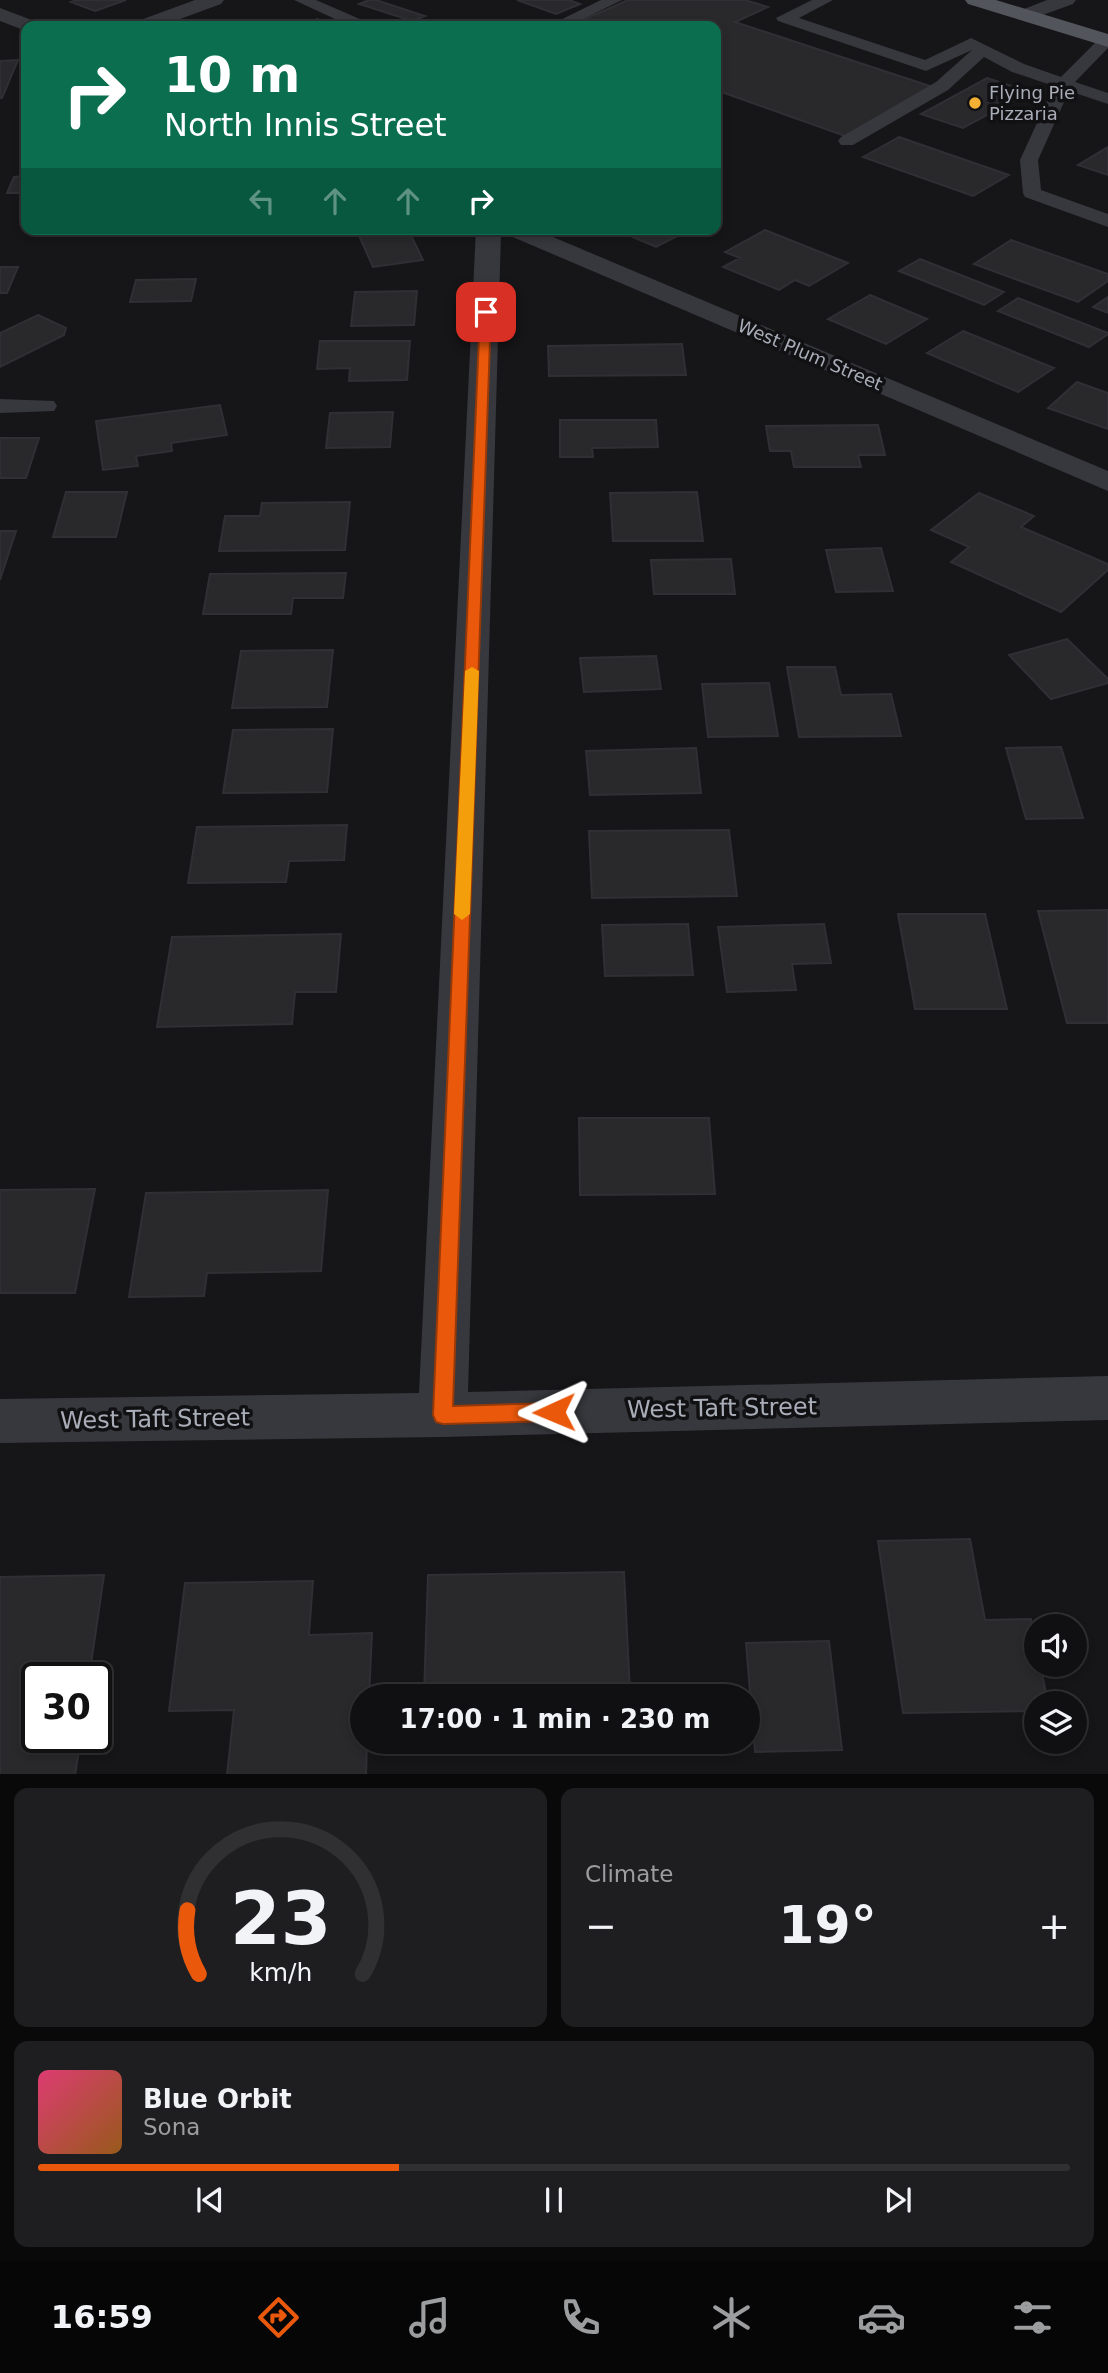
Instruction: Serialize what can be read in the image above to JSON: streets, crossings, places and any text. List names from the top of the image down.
{
  "streets": {
    "street": ["West Plum Street", "West Taft Street"]
  },
  "places": ["Flying Pie Pizzaria"],
  "page": {
    "turn": ["10 m", "North Innis Street"],
    "limit": "30",
    "trip": "17:00 · 1 min · 230 m",
    "tile": "Climate",
    "heat": ["−", "19°", "+"],
    "song": ["Blue Orbit", "Sona"],
    "tabs": "16:59",
    "gauge": ["23", "km/h"]
  }
}
